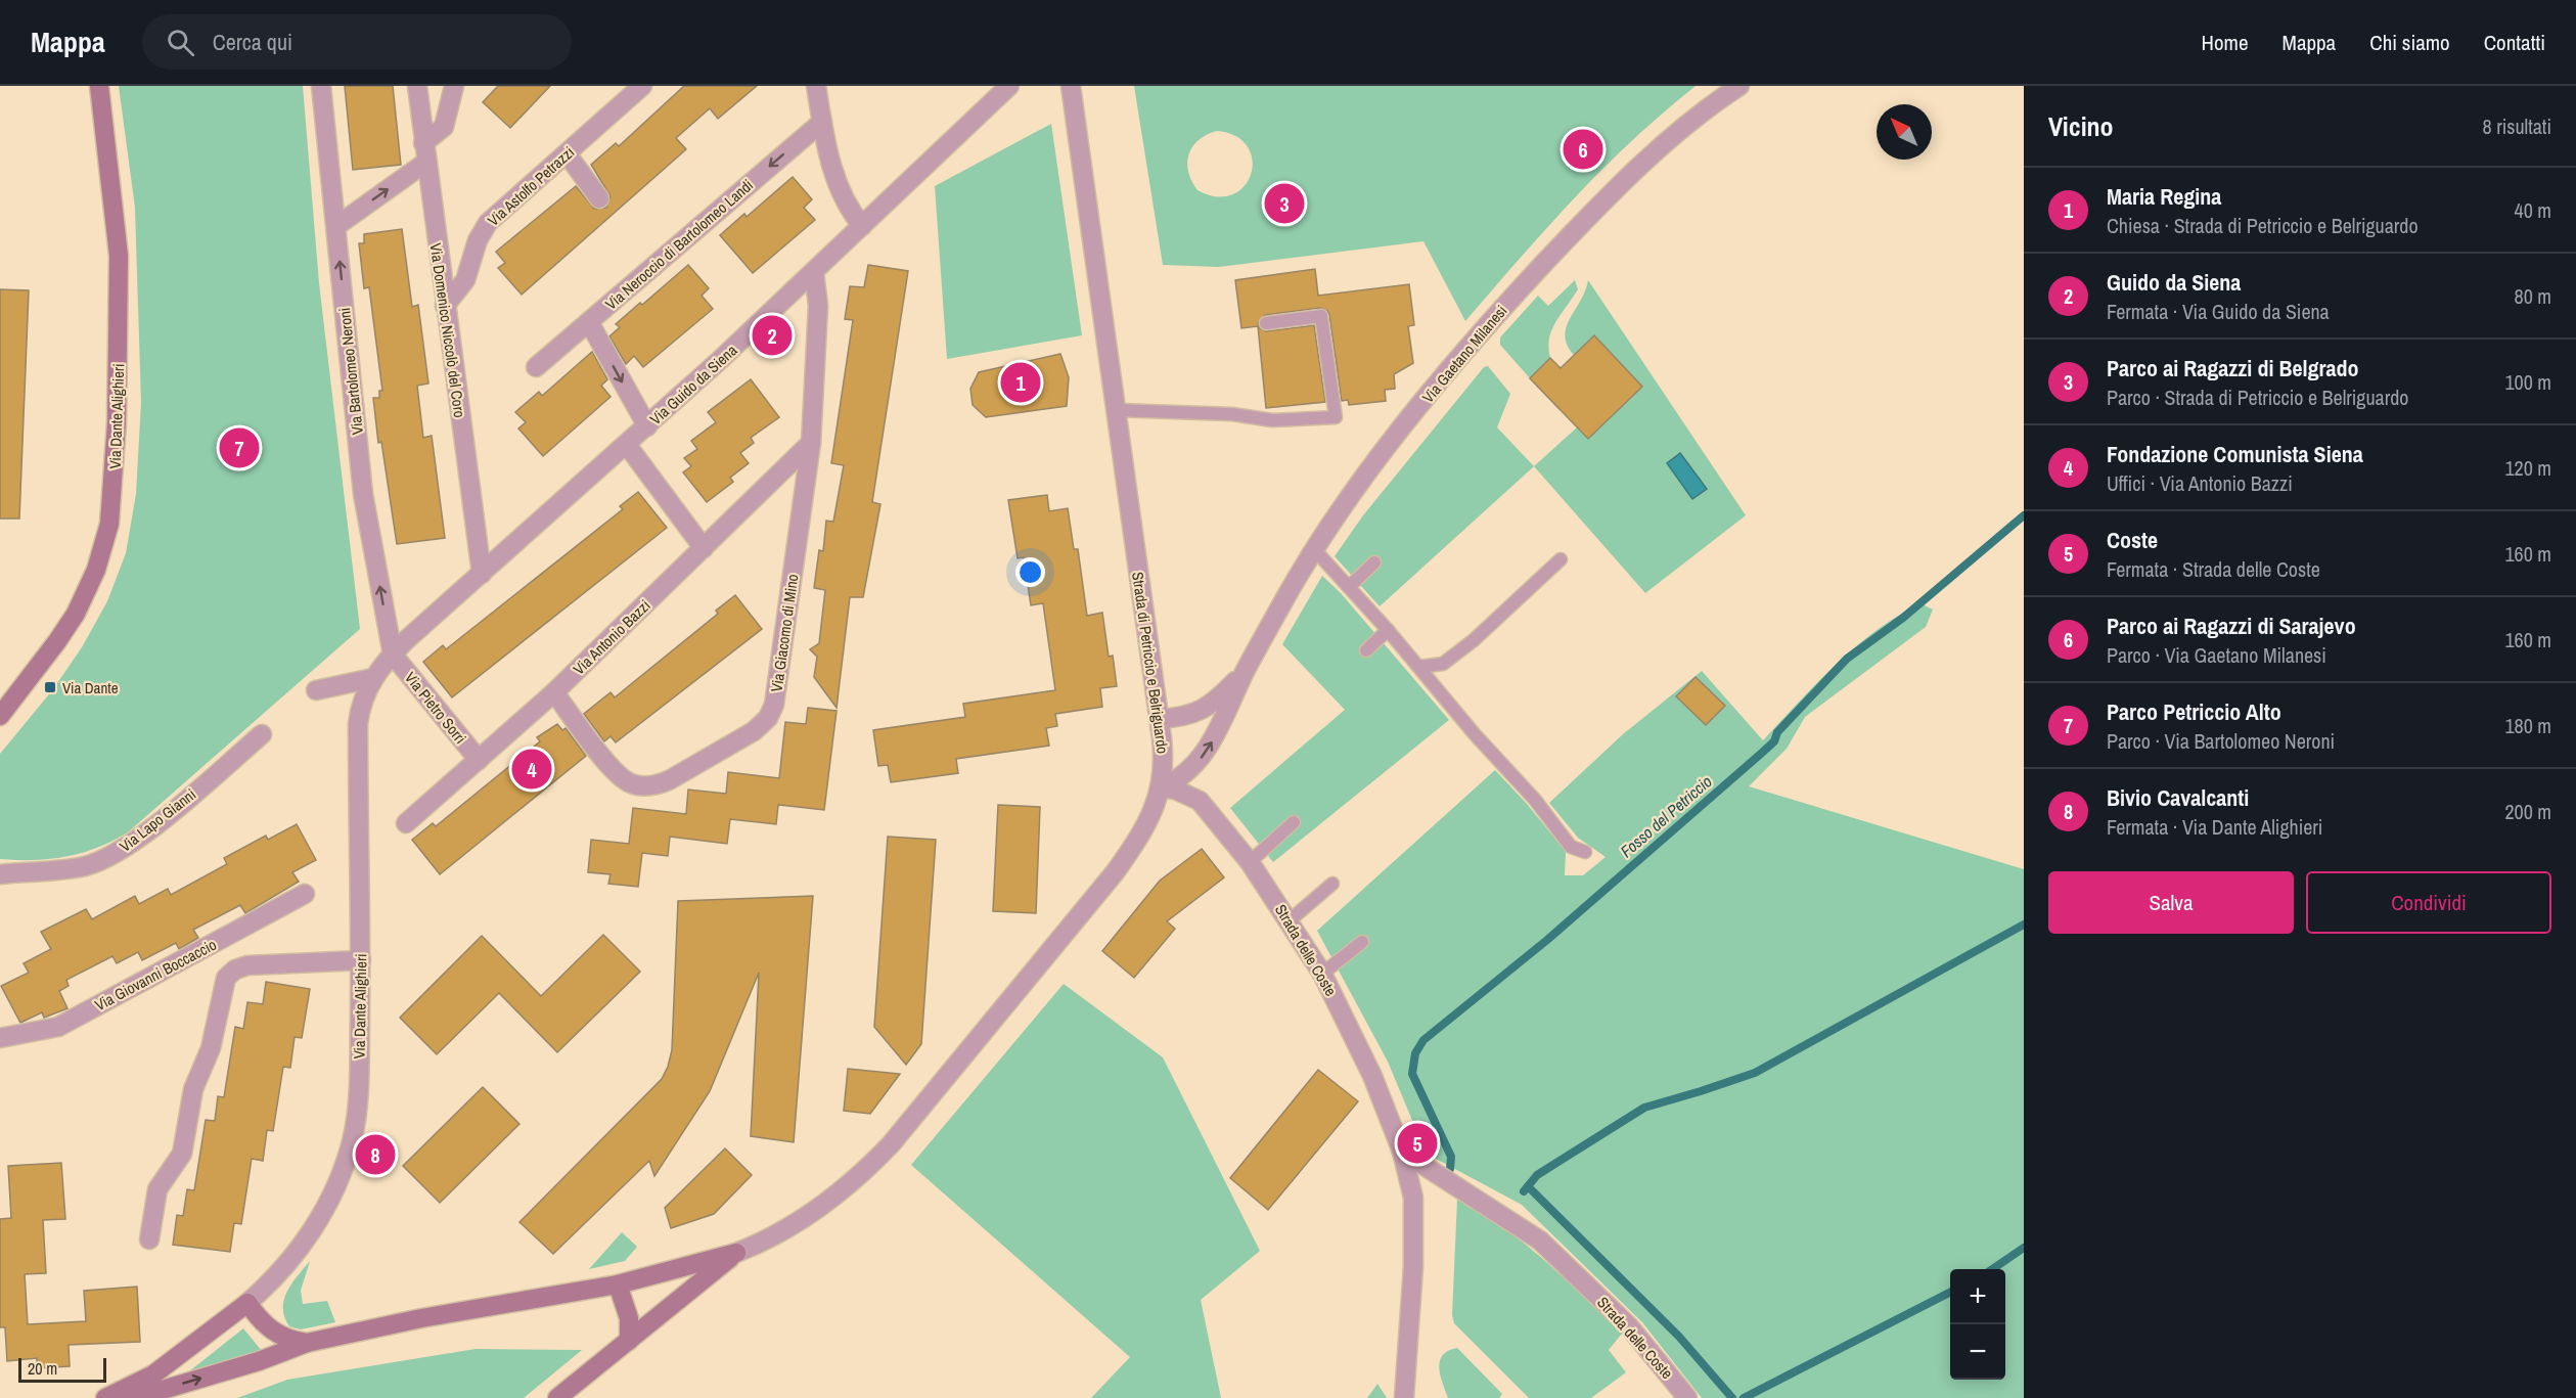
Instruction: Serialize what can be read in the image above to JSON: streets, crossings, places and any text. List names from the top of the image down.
{
  "streets": {
    "street": [
      "Via Astolfo Petrazzi",
      "Via Neroccio di Bartolomeo Landi",
      "Via Domenico Niccolò del Coro",
      "Via Gaetano Milanesi",
      "Via Bartolomeo Neroni",
      "Via Guido da Siena",
      "Via Dante Alighieri",
      "Via Giacomo di Mino",
      "Via Antonio Bazzi",
      "Strada di Petriccio e Belriguardo",
      "Via Pietro Sorri",
      "Via Lapo Gianni",
      "Strada delle Coste",
      "Via Giovanni Boccaccio"
    ]
  },
  "crossings": [
    ["Via Astolfo Petrazzi", "Via Domenico Niccolò del Coro"],
    ["Via Domenico Niccolò del Coro", "Via Guido da Siena"],
    ["Via Gaetano Milanesi", "Strada di Petriccio e Belriguardo"],
    ["Via Gaetano Milanesi", "Strada delle Coste"],
    ["Via Bartolomeo Neroni", "Via Guido da Siena"],
    ["Via Bartolomeo Neroni", "Via Pietro Sorri"],
    ["Via Guido da Siena", "Via Dante Alighieri"],
    ["Via Guido da Siena", "Via Giacomo di Mino"],
    ["Via Guido da Siena", "Via Pietro Sorri"],
    ["Via Giacomo di Mino", "Via Antonio Bazzi"],
    ["Via Antonio Bazzi", "Via Pietro Sorri"],
    ["Strada di Petriccio e Belriguardo", "Strada delle Coste"]
  ],
  "one_way": ["Via Neroccio di Bartolomeo Landi", "Via Bartolomeo Neroni"],
  "water": ["Fosso del Petriccio"],
  "places": {
    "transit": ["Via Dante"]
  },
  "scale_bar": "20 m",
  "north": "top left",
  "page": {
    "header": "Mappa",
    "search": "Cerca qui",
    "nav": [
      "Home",
      "Mappa",
      "Chi siamo",
      "Contatti"
    ],
    "heading": ["Vicino", "8 risultati"],
    "pins": [
      "6",
      "3",
      "2",
      "1",
      "7",
      "4",
      "5",
      "8"
    ],
    "list": [
      {
        "mark": "1",
        "name": "Maria Regina",
        "note": "Chiesa · Strada di Petriccio e Belriguardo",
        "value": "40 m"
      },
      {
        "mark": "2",
        "name": "Guido da Siena",
        "note": "Fermata · Via Guido da Siena",
        "value": "80 m"
      },
      {
        "mark": "3",
        "name": "Parco ai Ragazzi di Belgrado",
        "note": "Parco · Strada di Petriccio e Belriguardo",
        "value": "100 m"
      },
      {
        "mark": "4",
        "name": "Fondazione Comunista Siena",
        "note": "Uffici · Via Antonio Bazzi",
        "value": "120 m"
      },
      {
        "mark": "5",
        "name": "Coste",
        "note": "Fermata · Strada delle Coste",
        "value": "160 m"
      },
      {
        "mark": "6",
        "name": "Parco ai Ragazzi di Sarajevo",
        "note": "Parco · Via Gaetano Milanesi",
        "value": "160 m"
      },
      {
        "mark": "7",
        "name": "Parco Petriccio Alto",
        "note": "Parco · Via Bartolomeo Neroni",
        "value": "180 m"
      },
      {
        "mark": "8",
        "name": "Bivio Cavalcanti",
        "note": "Fermata · Via Dante Alighieri",
        "value": "200 m"
      }
    ],
    "buttons": ["Salva", "Condividi"],
    "map_buttons": ["+", "−"],
    "scale": "20 m"
  }
}
